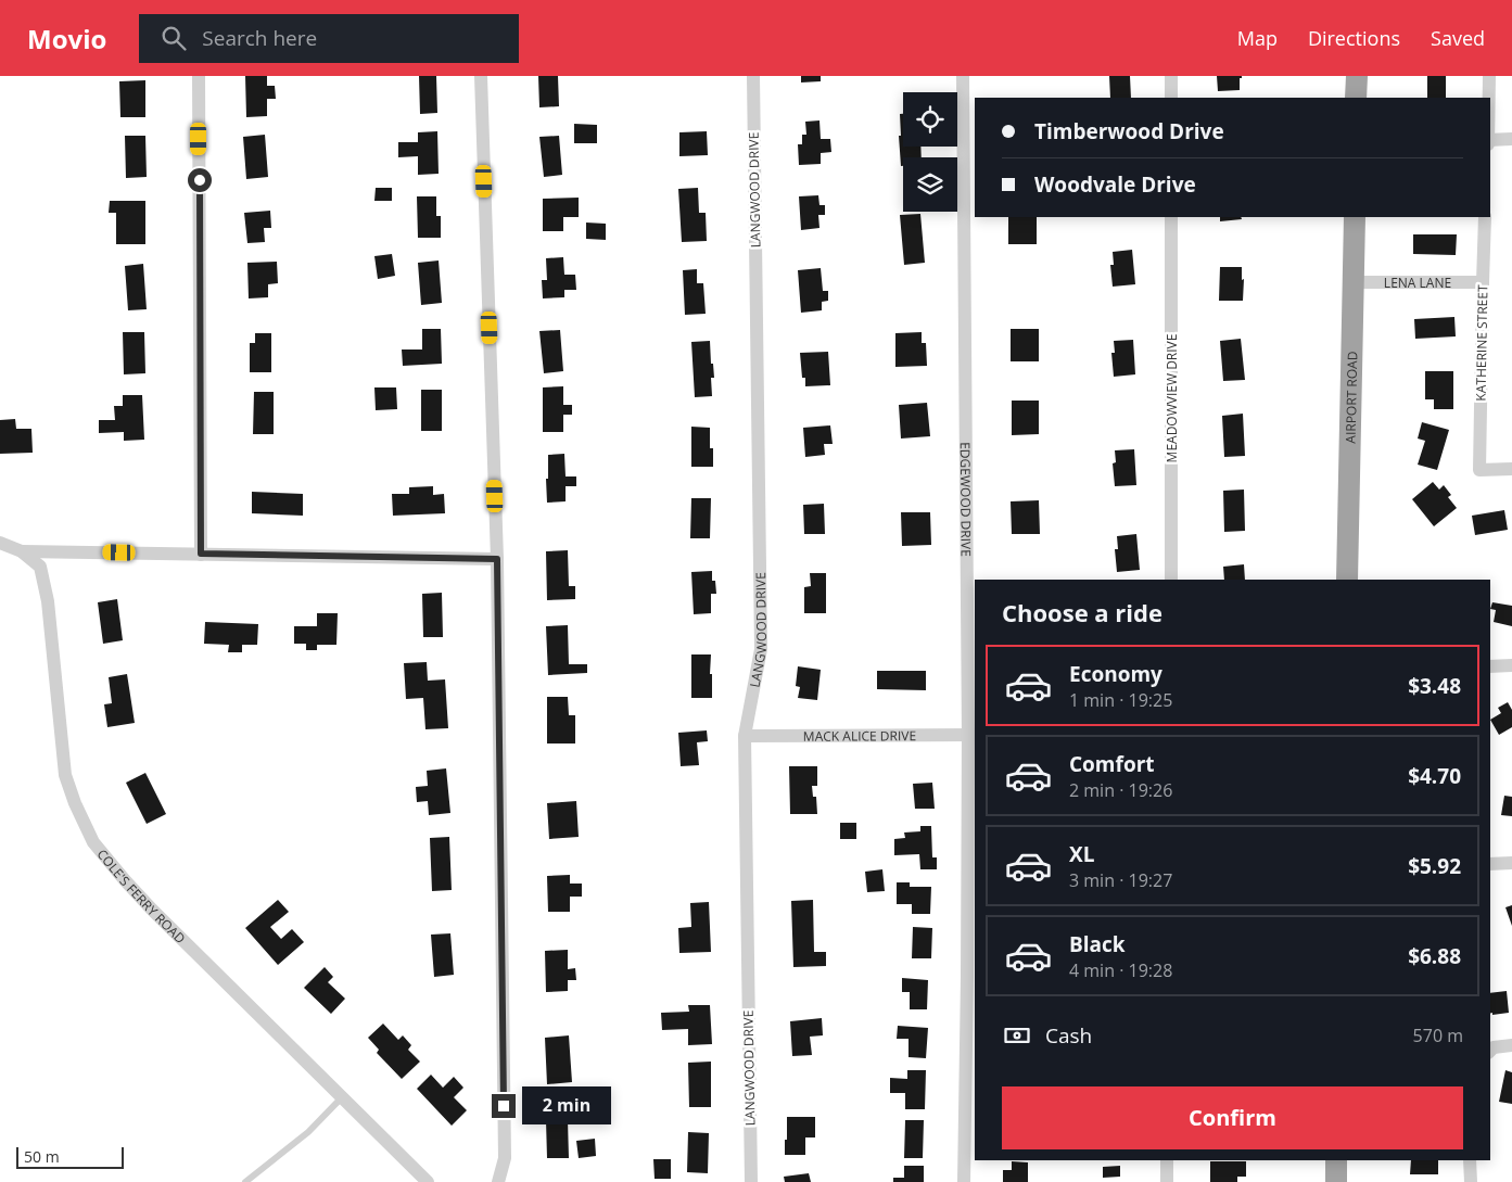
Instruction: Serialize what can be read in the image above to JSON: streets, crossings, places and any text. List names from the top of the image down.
{
  "streets": {
    "highway": ["AIRPORT ROAD"],
    "street": [
      "LANGWOOD DRIVE",
      "LENA LANE",
      "KATHERINE STREET",
      "MEADOWVIEW DRIVE",
      "EDGEWOOD DRIVE",
      "MACK ALICE DRIVE",
      "COLE'S FERRY ROAD"
    ]
  },
  "crossings": [
    ["LANGWOOD DRIVE", "MACK ALICE DRIVE"],
    ["LENA LANE", "KATHERINE STREET"],
    ["LENA LANE", "AIRPORT ROAD"],
    ["EDGEWOOD DRIVE", "MACK ALICE DRIVE"]
  ],
  "scale_bar": "50 m",
  "page": {
    "header": "Movio",
    "search": "Search here",
    "nav": ["Map", "Directions", "Saved"],
    "banner": ["Timberwood Drive", "Woodvale Drive"],
    "heading": "Choose a ride",
    "list": [
      {
        "name": "Economy",
        "note": "1 min · 19:25",
        "value": "$3.48"
      },
      {
        "name": "Comfort",
        "note": "2 min · 19:26",
        "value": "$4.70"
      },
      {
        "name": "XL",
        "note": "3 min · 19:27",
        "value": "$5.92"
      },
      {
        "name": "Black",
        "note": "4 min · 19:28",
        "value": "$6.88"
      }
    ],
    "pay": ["Cash", "570 m"],
    "buttons": "Confirm",
    "bubble": "2 min",
    "scale": "50 m"
  }
}
